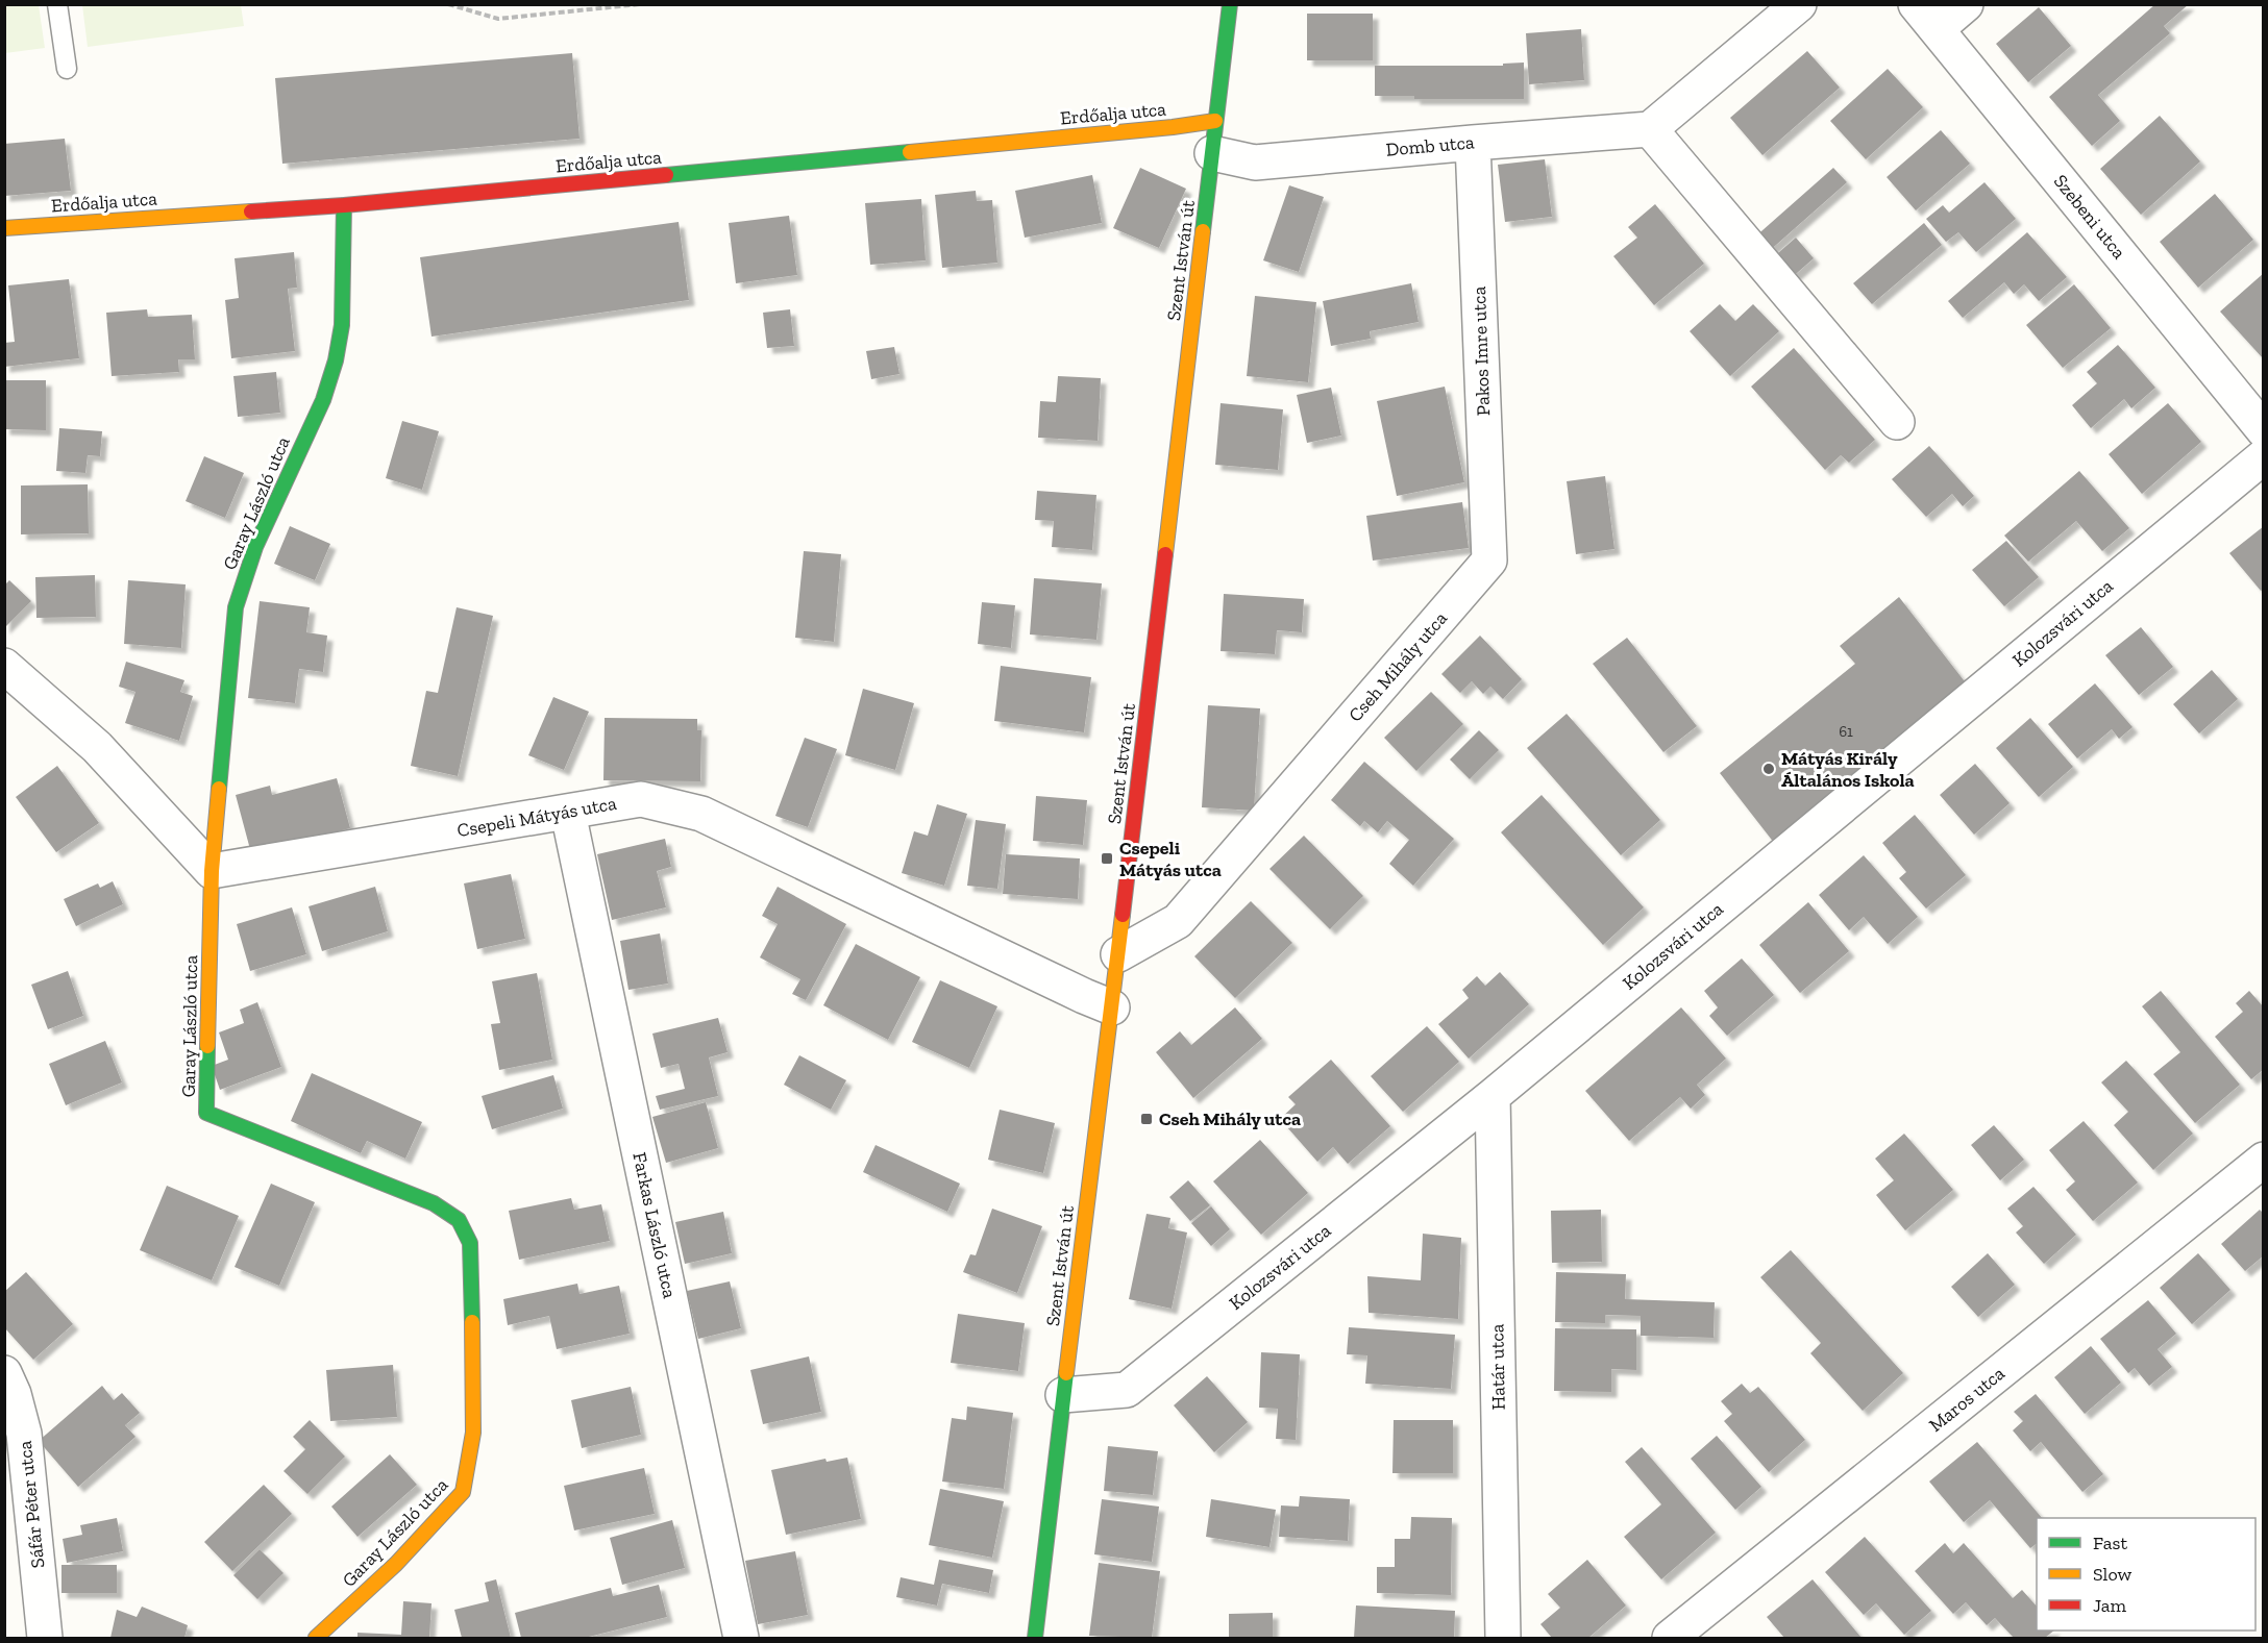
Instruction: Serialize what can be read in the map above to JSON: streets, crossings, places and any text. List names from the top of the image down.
{
  "streets": {
    "street": [
      "Erdőalja utca",
      "Domb utca",
      "Szebeni utca",
      "Szent István út",
      "Pakos Imre utca",
      "Garay László utca",
      "Kolozsvári utca",
      "Cseh Mihály utca",
      "Csepeli Mátyás utca",
      "Farkas László utca",
      "Határ utca",
      "Maros utca",
      "Sáfár Péter utca"
    ]
  },
  "crossings": [
    ["Erdőalja utca", "Domb utca"],
    ["Erdőalja utca", "Szent István út"],
    ["Erdőalja utca", "Garay László utca"],
    ["Domb utca", "Szent István út"],
    ["Domb utca", "Pakos Imre utca"],
    ["Szent István út", "Kolozsvári utca"],
    ["Szent István út", "Cseh Mihály utca"],
    ["Szent István út", "Csepeli Mátyás utca"],
    ["Pakos Imre utca", "Cseh Mihály utca"],
    ["Garay László utca", "Csepeli Mátyás utca"],
    ["Kolozsvári utca", "Határ utca"],
    ["Csepeli Mátyás utca", "Farkas László utca"]
  ],
  "places": {
    "other": ["Mátyás Király Általános Iskola"],
    "transit": ["Csepeli Mátyás utca", "Cseh Mihály utca"]
  },
  "house_numbers": ["61"],
  "legend": ["Fast", "Slow", "Jam"]
}
